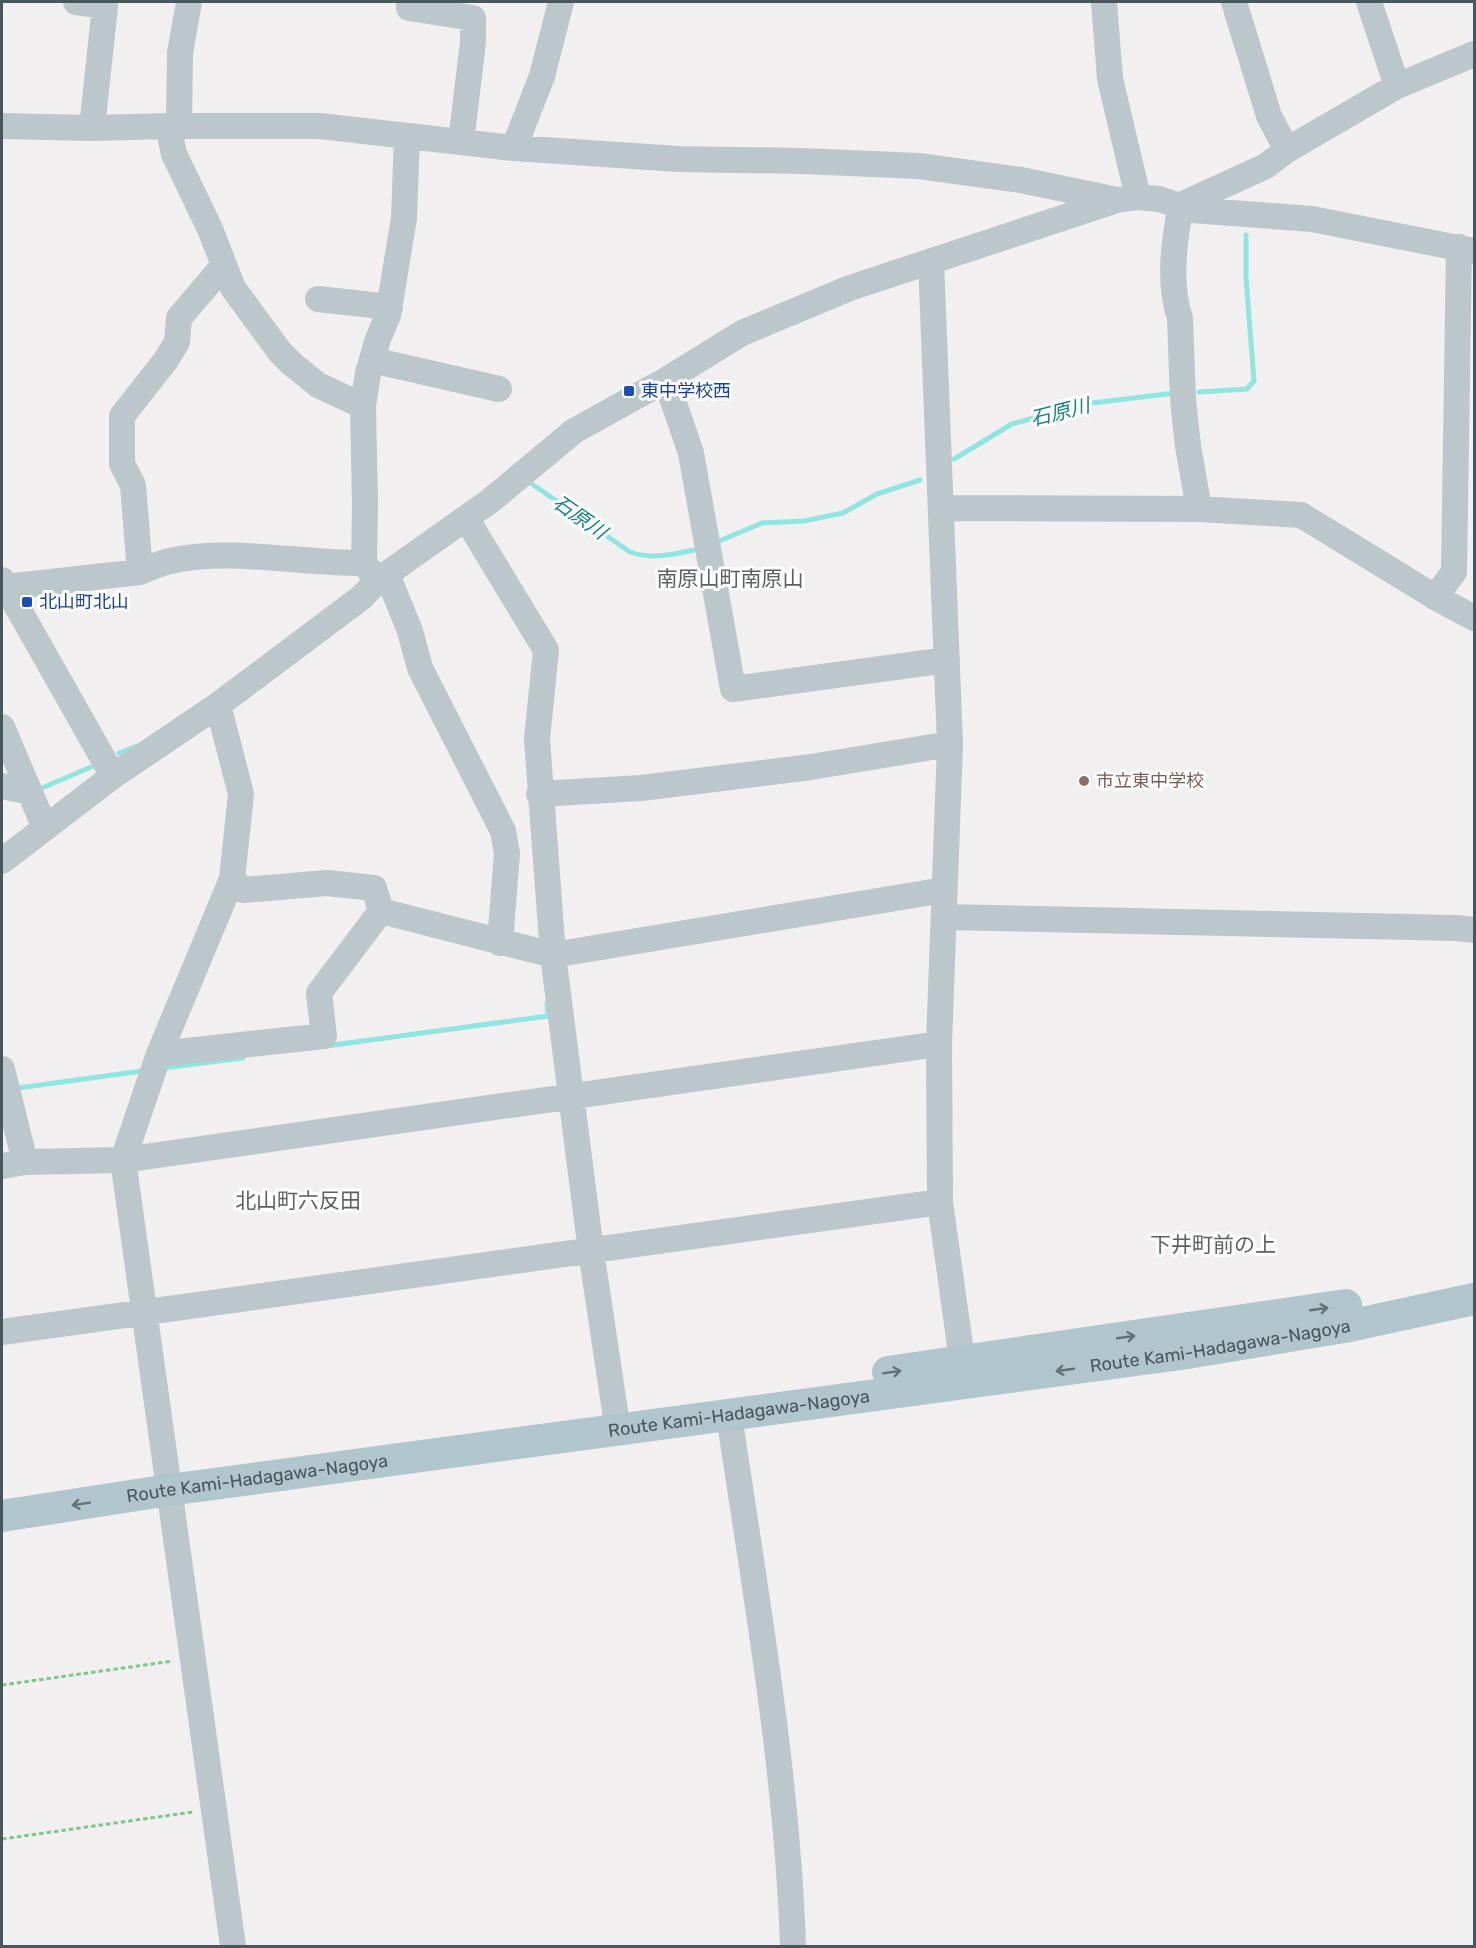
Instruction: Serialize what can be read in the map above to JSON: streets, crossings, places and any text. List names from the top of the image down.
{
  "streets": {
    "main road": ["Route Kami-Hadagawa-Nagoya"]
  },
  "districts": ["南原山町南原山", "北山町六反田", "下井町前の上"],
  "water": ["石原川"],
  "places": {
    "transit": ["東中学校西", "北山町北山"],
    "other": ["市立東中学校"]
  }
}
